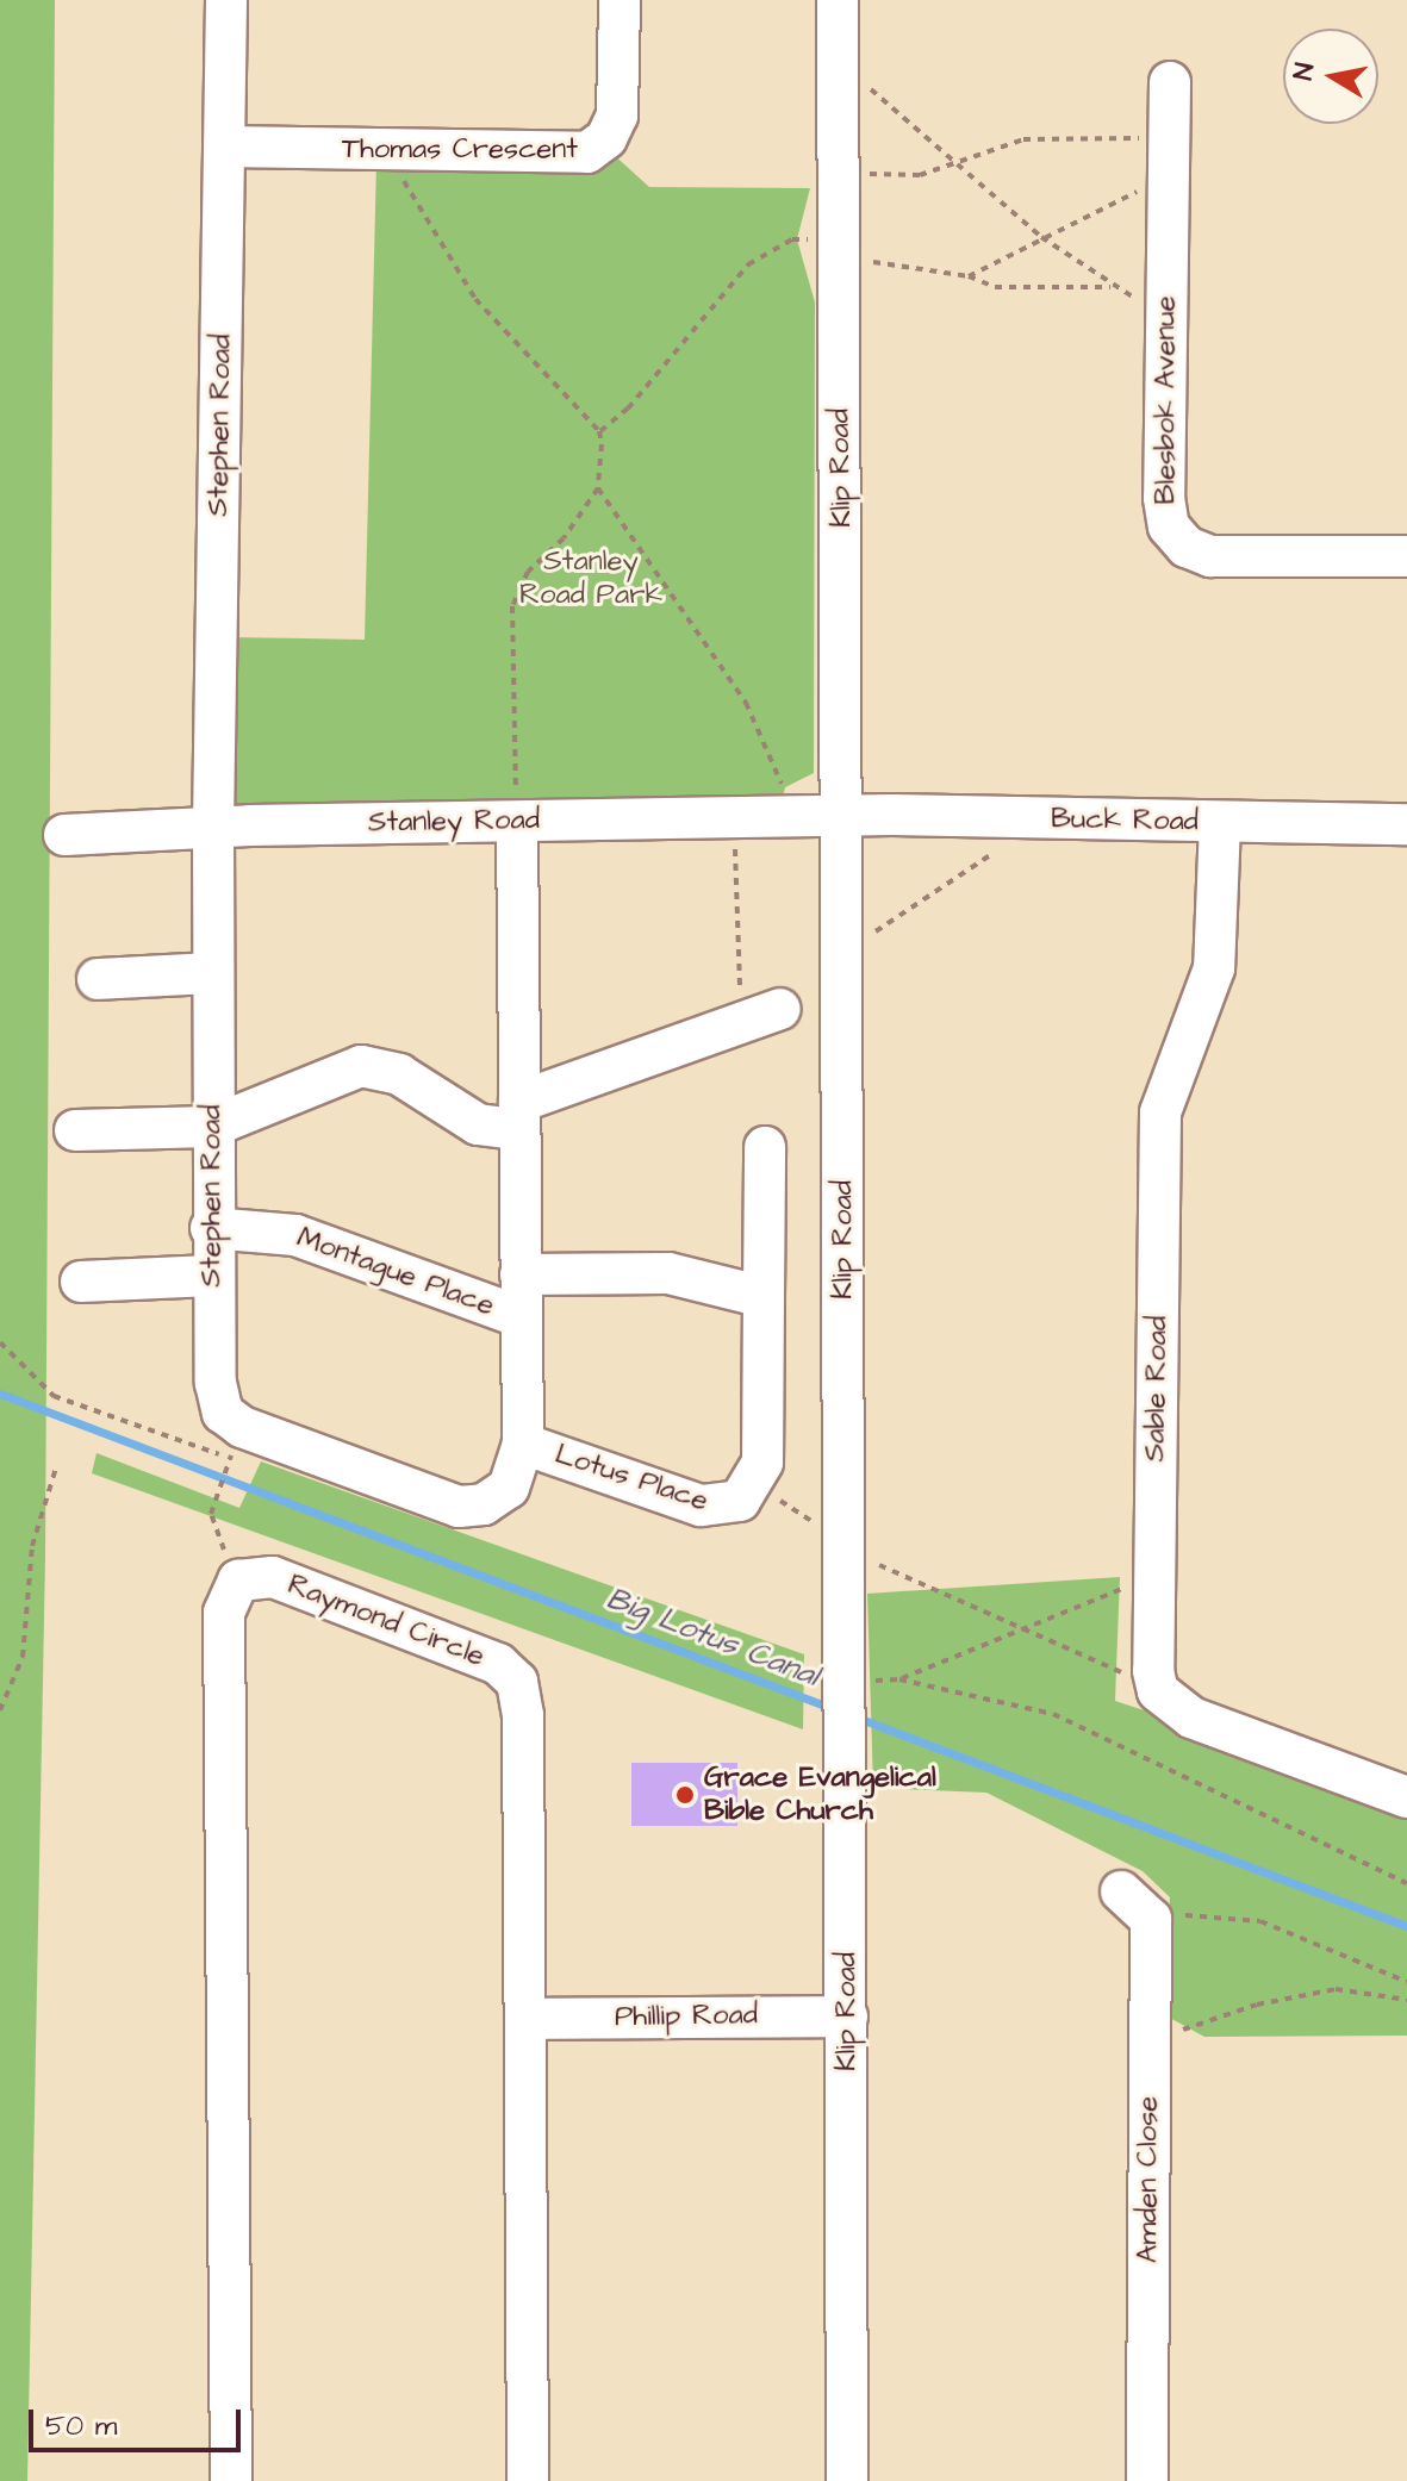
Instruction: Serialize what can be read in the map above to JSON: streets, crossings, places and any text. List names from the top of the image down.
{
  "streets": {
    "street": [
      "Thomas Crescent",
      "Blesbok Avenue",
      "Stephen Road",
      "Klip Road",
      "Buck Road",
      "Stanley Road",
      "Montague Place",
      "Sable Road",
      "Lotus Place",
      "Raymond Circle",
      "Phillip Road",
      "Amden Close"
    ]
  },
  "crossings": [
    ["Thomas Crescent", "Stephen Road"],
    ["Stephen Road", "Stanley Road"],
    ["Stephen Road", "Montague Place"],
    ["Stephen Road", "Lotus Place"],
    ["Klip Road", "Buck Road"],
    ["Klip Road", "Stanley Road"],
    ["Klip Road", "Phillip Road"],
    ["Buck Road", "Stanley Road"],
    ["Buck Road", "Sable Road"],
    ["Raymond Circle", "Phillip Road"]
  ],
  "water": ["Big Lotus Canal"],
  "parks": ["Stanley Road Park"],
  "places": ["Grace Evangelical Bible Church"],
  "scale_bar": "50 m",
  "north": "left"
}
